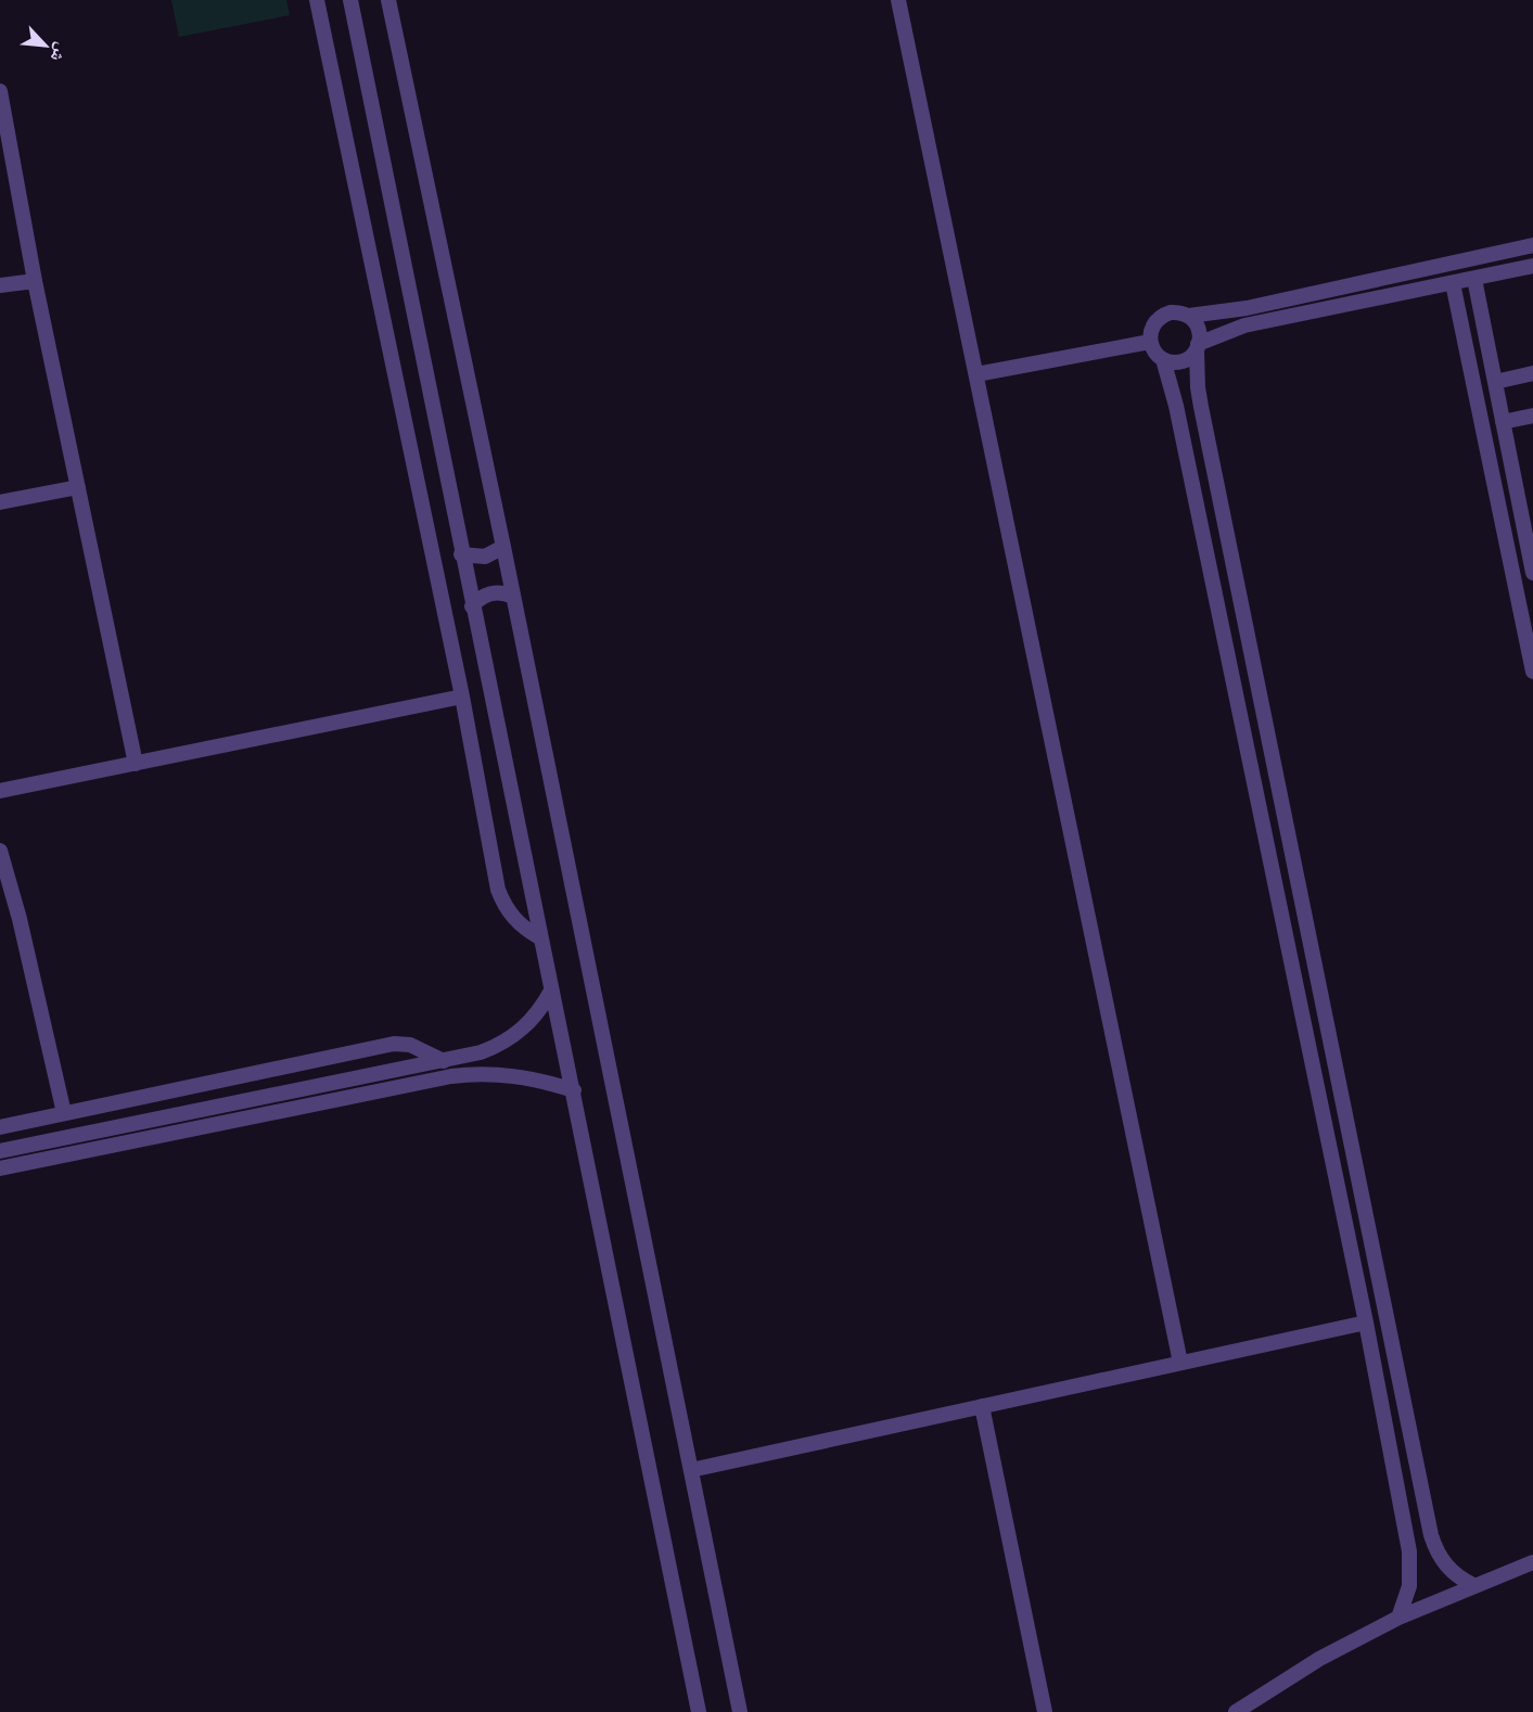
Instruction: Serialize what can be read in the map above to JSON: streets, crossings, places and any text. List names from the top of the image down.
{
  "north": "bottom right"
}
